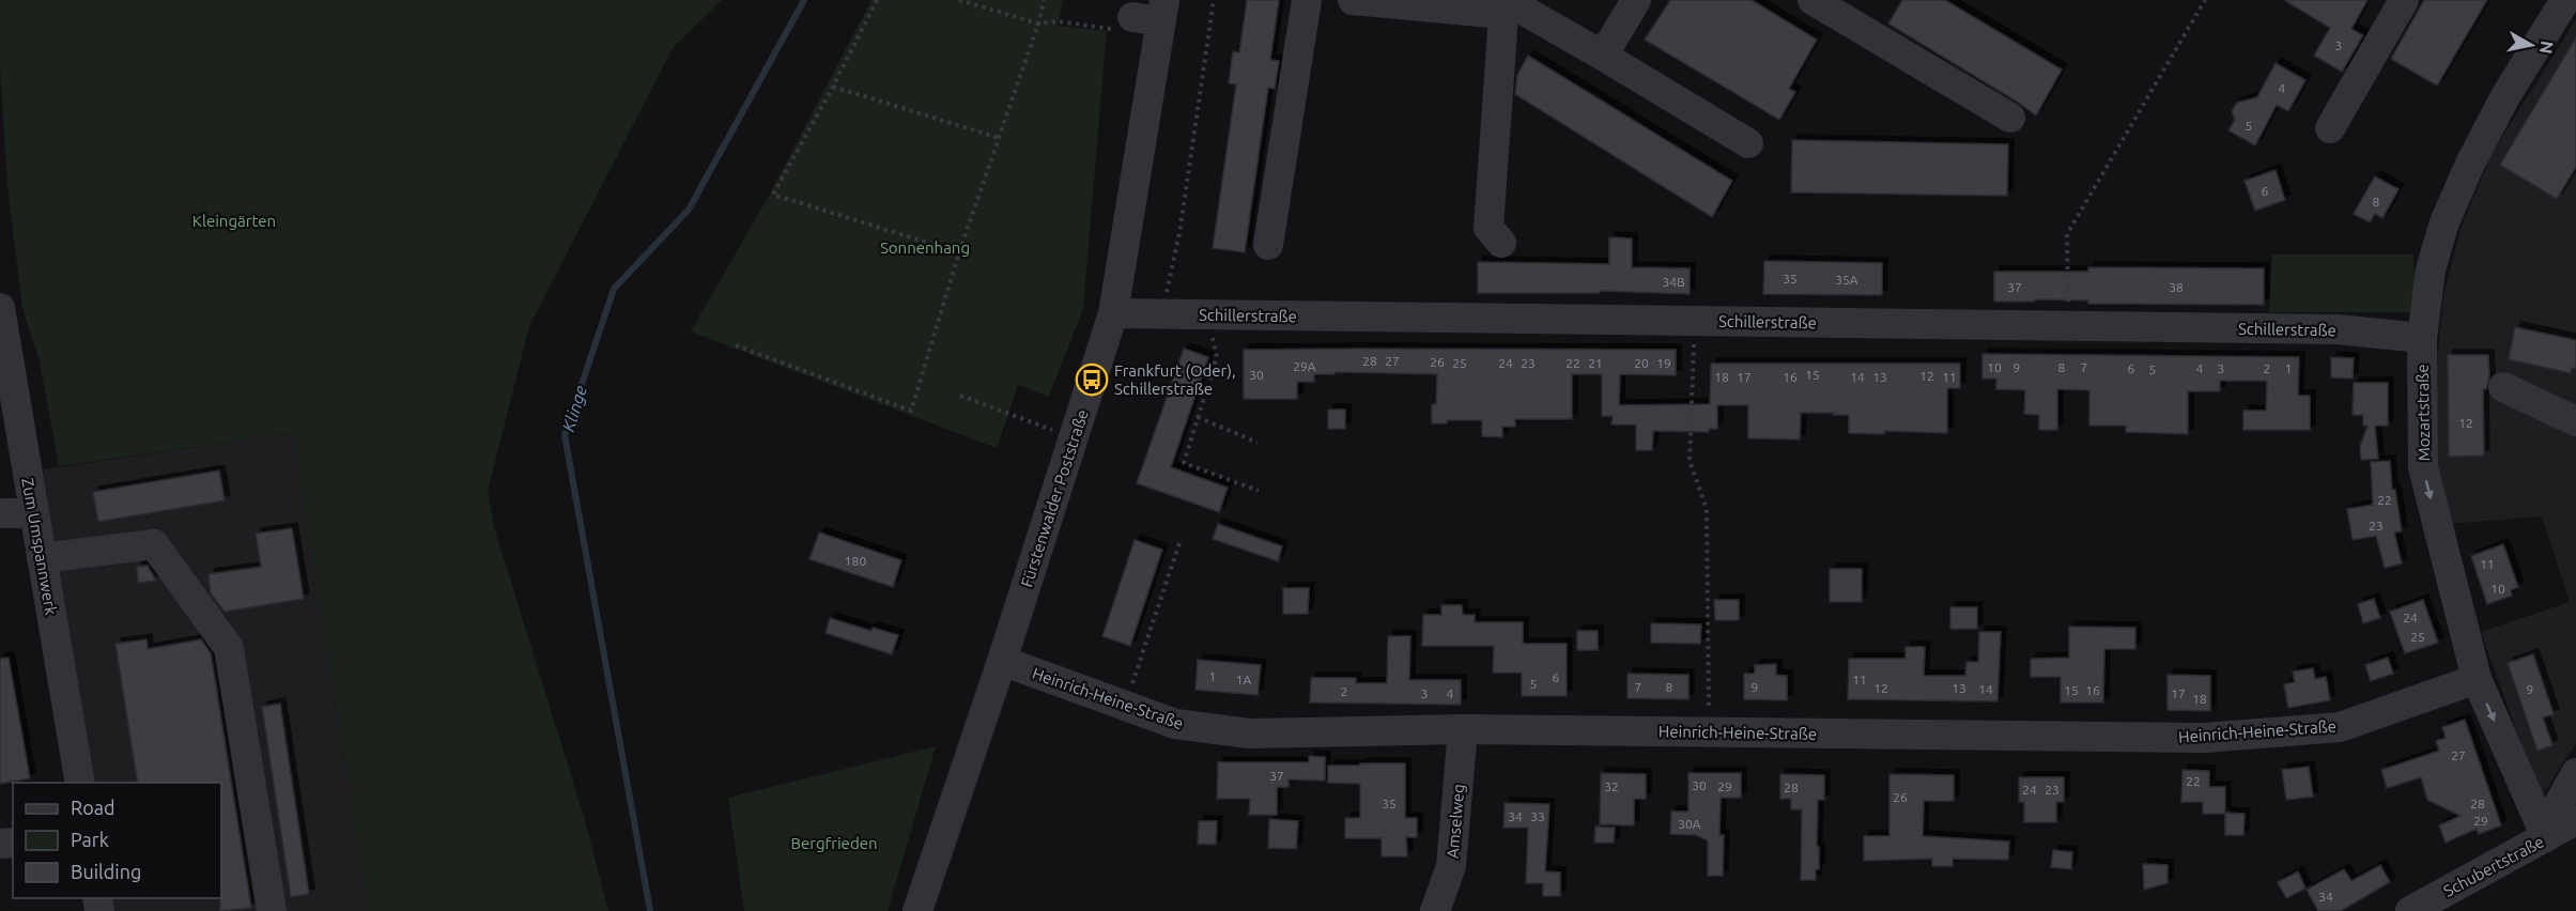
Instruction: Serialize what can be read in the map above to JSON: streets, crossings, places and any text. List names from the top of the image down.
{
  "streets": {
    "street": [
      "Schillerstraße",
      "Mozartstraße",
      "Fürstenwalder Poststraße",
      "Zum Umspannwerk",
      "Heinrich-Heine-Straße",
      "Amselweg",
      "Schubertstraße"
    ]
  },
  "crossings": [
    ["Schillerstraße", "Mozartstraße"],
    ["Schillerstraße", "Fürstenwalder Poststraße"],
    ["Mozartstraße", "Heinrich-Heine-Straße"],
    ["Mozartstraße", "Schubertstraße"],
    ["Fürstenwalder Poststraße", "Heinrich-Heine-Straße"],
    ["Heinrich-Heine-Straße", "Amselweg"]
  ],
  "one_way": ["Mozartstraße"],
  "water": ["Klinge"],
  "parks": ["Kleingärten", "Sonnenhang", "Bergfrieden"],
  "places": {
    "bus stop": ["Frankfurt (Oder), Schillerstraße"]
  },
  "house_numbers": [
    "3",
    "4",
    "5",
    "6",
    "8",
    "35",
    "35A",
    "34B",
    "37",
    "38",
    "28",
    "27",
    "26",
    "25",
    "24",
    "23",
    "22",
    "21",
    "20",
    "19",
    "29A",
    "10",
    "9",
    "8",
    "7",
    "6",
    "4",
    "3",
    "2",
    "1",
    "5",
    "30",
    "15",
    "12",
    "18",
    "17",
    "16",
    "14",
    "13",
    "11",
    "12",
    "22",
    "23",
    "180",
    "11",
    "10",
    "24",
    "25",
    "1",
    "6",
    "1A",
    "11",
    "5",
    "7",
    "8",
    "9",
    "12",
    "13",
    "14",
    "9",
    "15",
    "16",
    "2",
    "3",
    "4",
    "17",
    "18",
    "27",
    "37",
    "22",
    "30",
    "32",
    "29",
    "28",
    "24",
    "23",
    "26",
    "35",
    "28",
    "34",
    "33",
    "29",
    "30A",
    "34"
  ],
  "legend": ["Road", "Park", "Building"],
  "north": "right"
}
